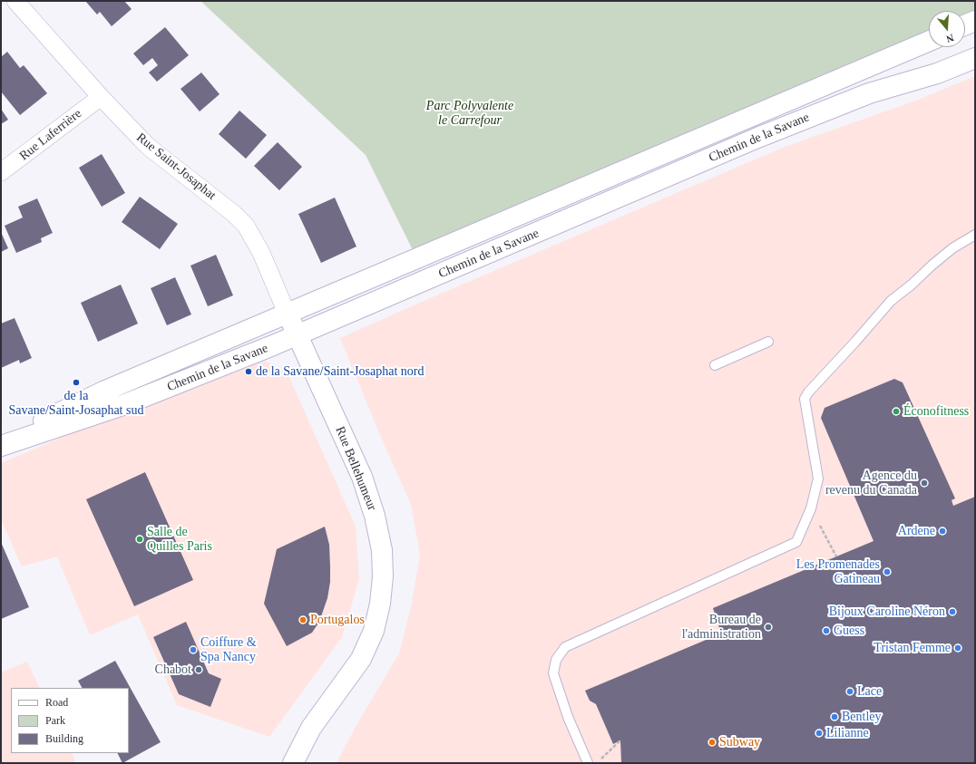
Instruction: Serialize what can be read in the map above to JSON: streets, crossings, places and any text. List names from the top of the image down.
{
  "streets": {
    "street": [
      "Rue Laferrière",
      "Chemin de la Savane",
      "Rue Saint-Josaphat",
      "Rue Bellehumeur"
    ]
  },
  "crossings": [
    ["Rue Laferrière", "Rue Saint-Josaphat"],
    ["Chemin de la Savane", "Rue Saint-Josaphat"],
    ["Chemin de la Savane", "Rue Bellehumeur"],
    ["Rue Saint-Josaphat", "Rue Bellehumeur"]
  ],
  "parks": ["Parc Polyvalente le Carrefour"],
  "places": [
    "de la Savane/Saint-Josaphat nord",
    "de la Savane/Saint-Josaphat sud",
    "Éconofitness",
    "Agence du revenu du Canada",
    "Ardene",
    "Salle de Quilles Paris",
    "Les Promenades Gatineau",
    "Bijoux Caroline Néron",
    "Portugalos",
    "Bureau de l'administration",
    "Guess",
    "Tristan Femme",
    "Coiffure & Spa Nancy",
    "Chabot",
    "Lace",
    "Bentley",
    "Lilianne",
    "Subway"
  ],
  "legend": ["Road", "Park", "Building"],
  "north": "bottom"
}
